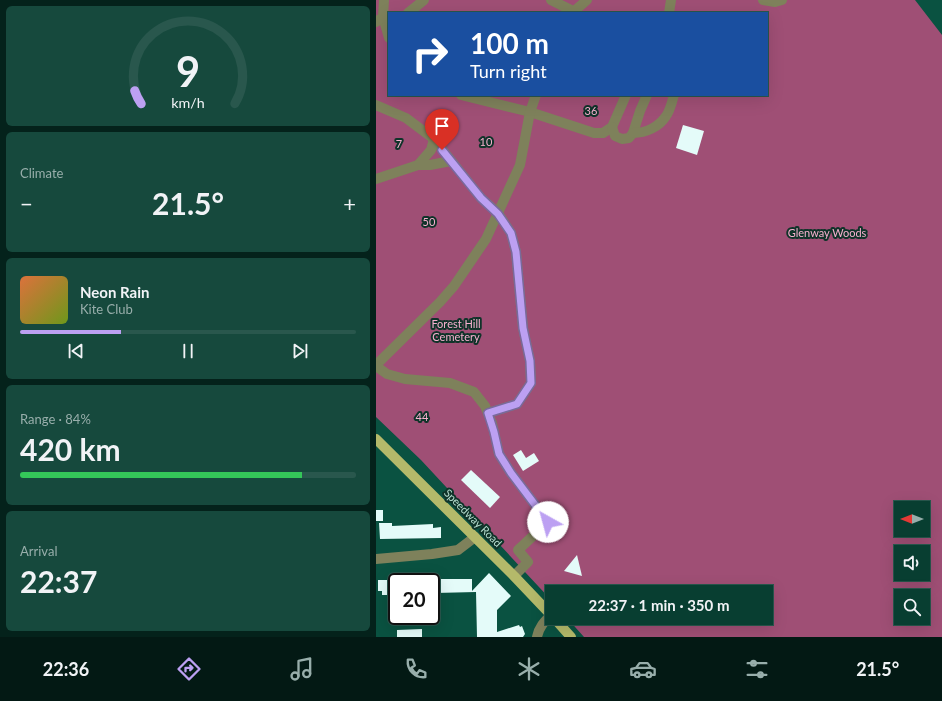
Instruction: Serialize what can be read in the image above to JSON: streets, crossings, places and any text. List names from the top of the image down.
{
  "streets": {
    "main road": ["Speedway Road"]
  },
  "parks": [
    "36",
    "10",
    "7",
    "50",
    "Glenway Woods",
    "Forest Hill Cemetery",
    "44"
  ],
  "north": "left",
  "page": {
    "turn": ["100 m", "Turn right"],
    "tile": [
      "Climate",
      ["Range · 84%", "420 km"],
      ["Arrival", "22:37"]
    ],
    "heat": ["−", "21.5°", "+"],
    "song": ["Neon Rain", "Kite Club"],
    "limit": "20",
    "trip": "22:37 · 1 min · 350 m",
    "tabs": ["22:36", "21.5°"],
    "gauge": ["9", "km/h"]
  }
}
